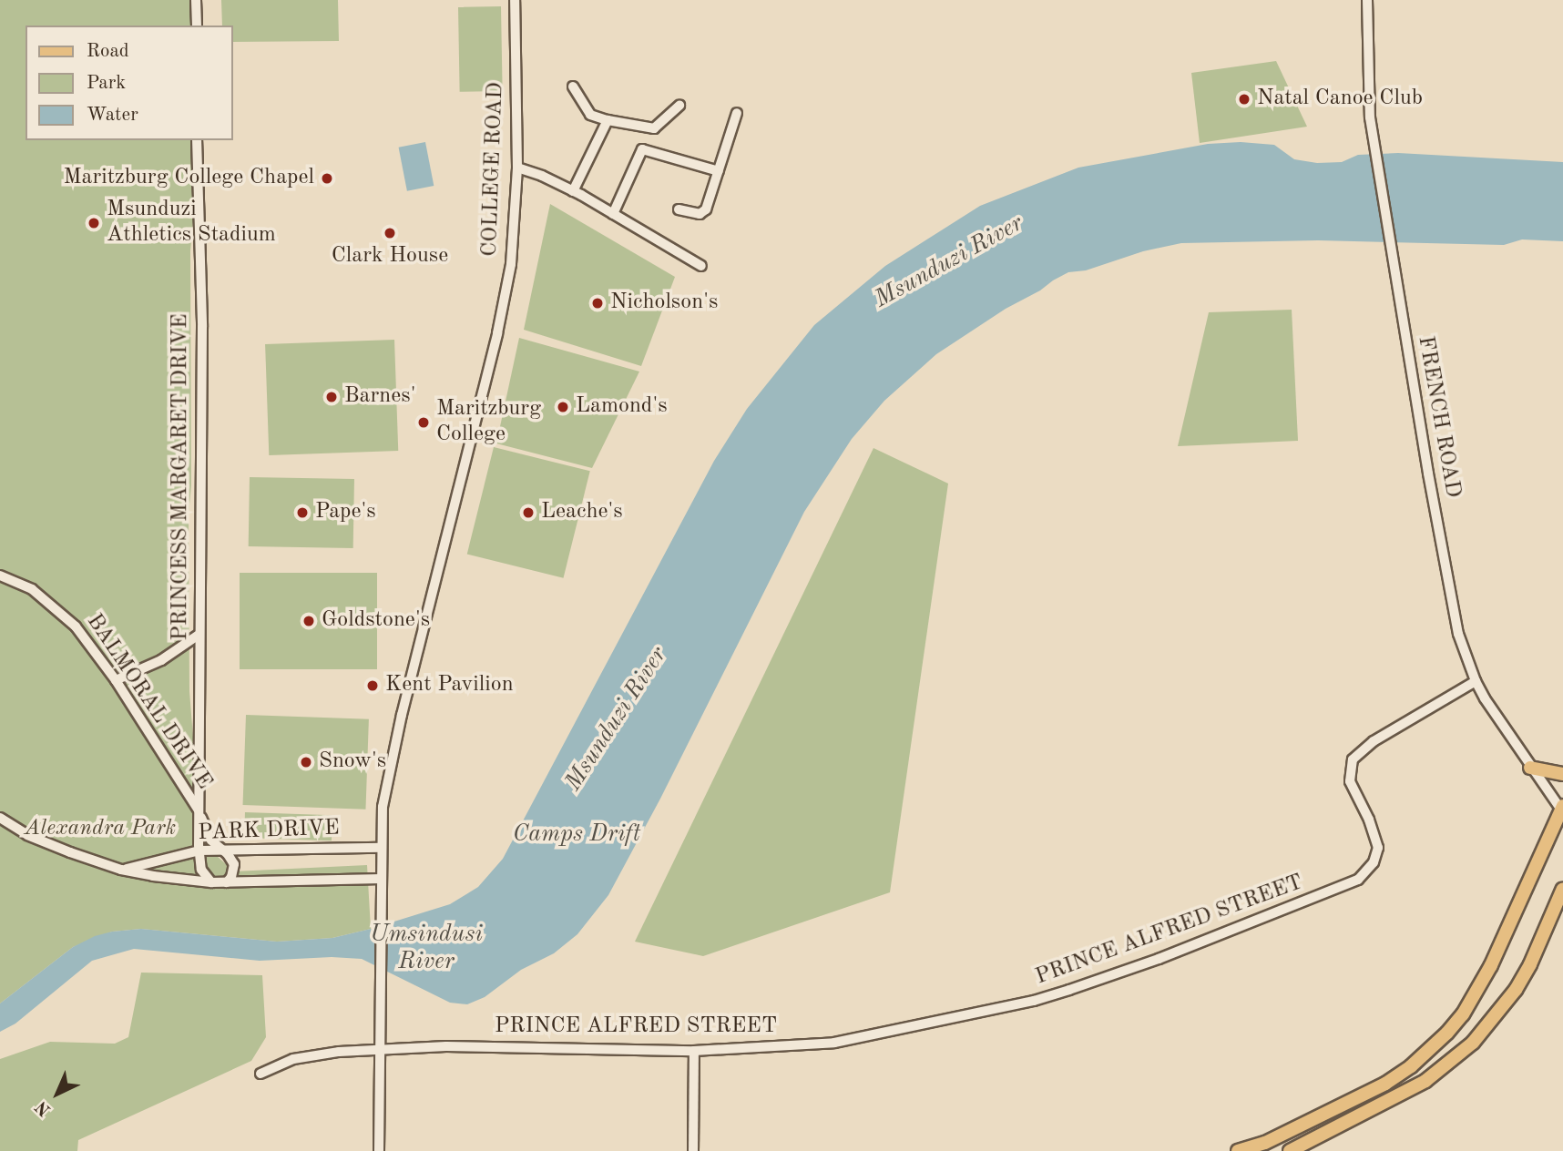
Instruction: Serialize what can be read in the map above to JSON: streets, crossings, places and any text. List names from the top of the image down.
{
  "streets": {
    "street": [
      "COLLEGE ROAD",
      "FRENCH ROAD",
      "PRINCESS MARGARET DRIVE",
      "BALMORAL DRIVE",
      "PARK DRIVE",
      "PRINCE ALFRED STREET"
    ]
  },
  "crossings": [
    ["COLLEGE ROAD", "PARK DRIVE"],
    ["COLLEGE ROAD", "PRINCE ALFRED STREET"],
    ["FRENCH ROAD", "PRINCE ALFRED STREET"],
    ["PRINCESS MARGARET DRIVE", "BALMORAL DRIVE"],
    ["PRINCESS MARGARET DRIVE", "PARK DRIVE"]
  ],
  "water": ["Msunduzi River", "Camps Drift", "Umsindusi River"],
  "parks": ["Alexandra Park"],
  "places": [
    "Natal Canoe Club",
    "Maritzburg College Chapel",
    "Msunduzi Athletics Stadium",
    "Clark House",
    "Nicholson's",
    "Barnes'",
    "Lamond's",
    "Maritzburg College",
    "Pape's",
    "Leache's",
    "Goldstone's",
    "Kent Pavilion",
    "Snow's"
  ],
  "legend": ["Road", "Park", "Water"],
  "north": "bottom left"
}
